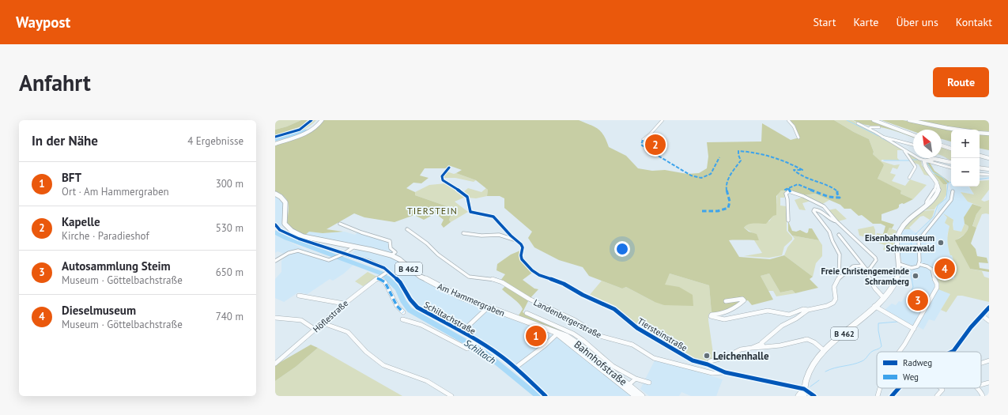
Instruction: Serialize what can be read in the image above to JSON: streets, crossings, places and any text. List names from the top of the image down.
{
  "streets": {
    "main road": ["B 462", "Am Hammergraben", "Bahnhofstraße"],
    "street": [
      "Höflestraße",
      "Schiltachstraße",
      "Landenbergerstraße",
      "Tiersteinstraße"
    ]
  },
  "crossings": [
    ["B 462", "Tiersteinstraße"],
    ["Am Hammergraben", "Bahnhofstraße"],
    ["Höflestraße", "Schiltachstraße"],
    ["Landenbergerstraße", "Tiersteinstraße"]
  ],
  "districts": ["TIERSTEIN"],
  "water": ["Schiltach"],
  "places": ["Eisenbahnmuseum Schwarzwald", "Freie Christengemeinde Schramberg", "Leichenhalle"],
  "legend": ["Radweg", "Weg"],
  "north": "top left",
  "page": {
    "header": "Waypost",
    "nav": [
      "Start",
      "Karte",
      "Über uns",
      "Kontakt"
    ],
    "buttons": "Route",
    "title": "Anfahrt",
    "heading": ["In der Nähe", "4 Ergebnisse"],
    "map_buttons": ["+", "−"],
    "pins": [
      "2",
      "4",
      "3",
      "1"
    ],
    "list": [
      {
        "mark": "1",
        "name": "BFT",
        "note": "Ort · Am Hammergraben",
        "value": "300 m"
      },
      {
        "mark": "2",
        "name": "Kapelle",
        "note": "Kirche · Paradieshof",
        "value": "530 m"
      },
      {
        "mark": "3",
        "name": "Autosammlung Steim",
        "note": "Museum · Göttelbachstraße",
        "value": "650 m"
      },
      {
        "mark": "4",
        "name": "Dieselmuseum",
        "note": "Museum · Göttelbachstraße",
        "value": "740 m"
      }
    ]
  }
}
